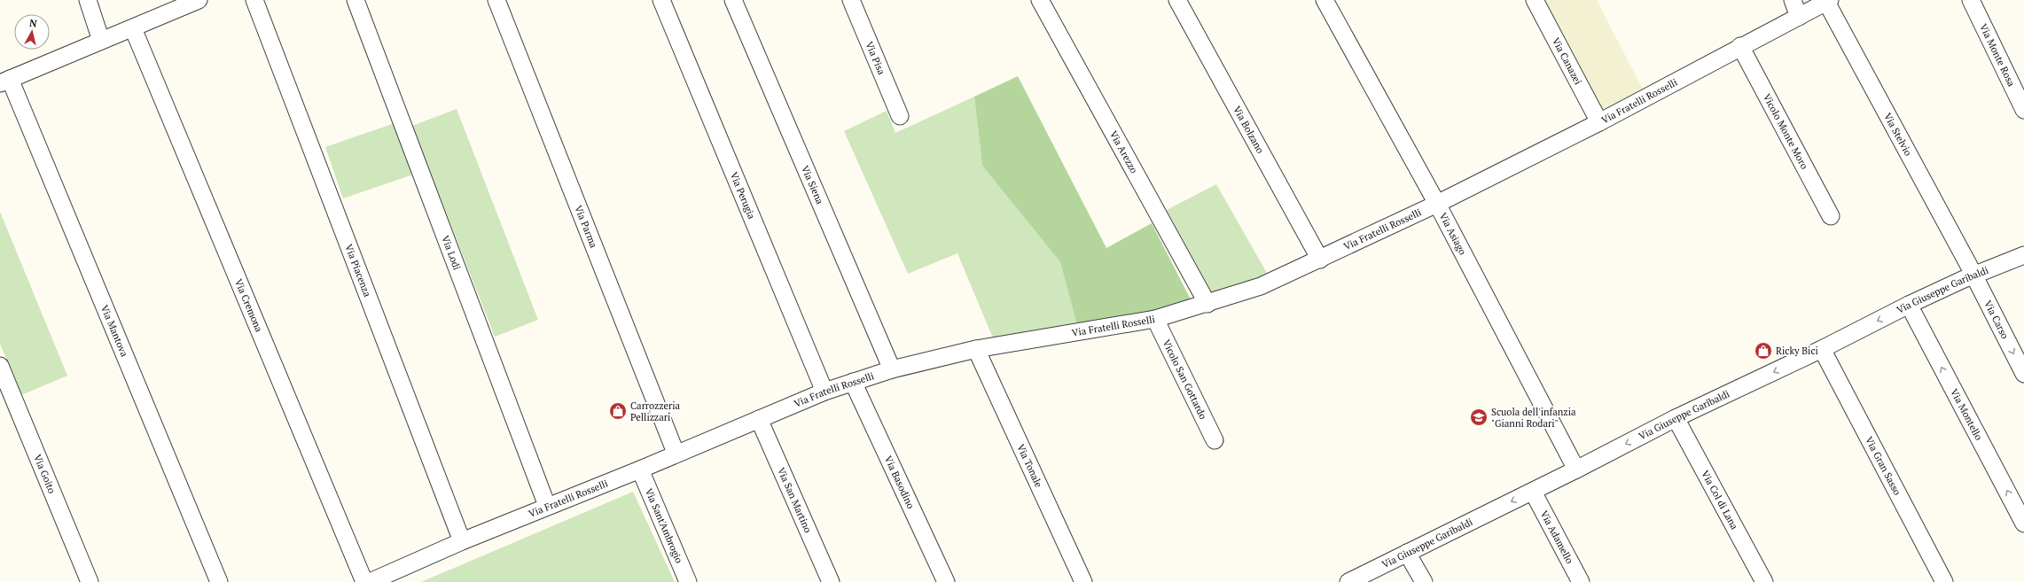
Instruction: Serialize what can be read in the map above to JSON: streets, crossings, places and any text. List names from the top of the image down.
{
  "streets": {
    "street": [
      "Via Monte Rosa",
      "Via Pisa",
      "Via Canazei",
      "Via Fratelli Rosselli",
      "Via Bolzano",
      "Vicolo Monte Moro",
      "Via Stelvio",
      "Via Arezzo",
      "Via Siena",
      "Via Perugia",
      "Via Parma",
      "Via Asiago",
      "Via Lodi",
      "Via Piacenza",
      "Via Giuseppe Garibaldi",
      "Via Cremona",
      "Via Carso",
      "Via Mantova",
      "Vicolo San Gottardo",
      "Via Montello",
      "Via Tonale",
      "Via Gran Sasso",
      "Via Goito",
      "Via Basodino",
      "Via Col di Lana",
      "Via San Martino",
      "Via Sant'Ambrogio",
      "Via Adamello"
    ]
  },
  "crossings": [
    ["Via Canazei", "Via Fratelli Rosselli"],
    ["Via Fratelli Rosselli", "Via Bolzano"],
    ["Via Fratelli Rosselli", "Vicolo Monte Moro"],
    ["Via Fratelli Rosselli", "Via Stelvio"],
    ["Via Fratelli Rosselli", "Via Arezzo"],
    ["Via Fratelli Rosselli", "Via Siena"],
    ["Via Fratelli Rosselli", "Via Perugia"],
    ["Via Fratelli Rosselli", "Via Parma"],
    ["Via Fratelli Rosselli", "Via Asiago"],
    ["Via Fratelli Rosselli", "Via Lodi"],
    ["Via Fratelli Rosselli", "Via Piacenza"],
    ["Via Fratelli Rosselli", "Vicolo San Gottardo"],
    ["Via Fratelli Rosselli", "Via Tonale"],
    ["Via Fratelli Rosselli", "Via Basodino"],
    ["Via Fratelli Rosselli", "Via San Martino"],
    ["Via Fratelli Rosselli", "Via Sant'Ambrogio"],
    ["Via Stelvio", "Via Giuseppe Garibaldi"],
    ["Via Stelvio", "Via Carso"],
    ["Via Asiago", "Via Giuseppe Garibaldi"],
    ["Via Giuseppe Garibaldi", "Via Carso"],
    ["Via Giuseppe Garibaldi", "Via Montello"],
    ["Via Giuseppe Garibaldi", "Via Gran Sasso"],
    ["Via Giuseppe Garibaldi", "Via Col di Lana"],
    ["Via Giuseppe Garibaldi", "Via Adamello"]
  ],
  "one_way": ["Via Giuseppe Garibaldi", "Via Carso", "Via Montello"],
  "places": {
    "shop": ["Ricky Bici", "Carrozzeria Pellizzari"],
    "school or university": ["Scuola dell'infanzia \"Gianni Rodari\""]
  },
  "north": "top"
}
